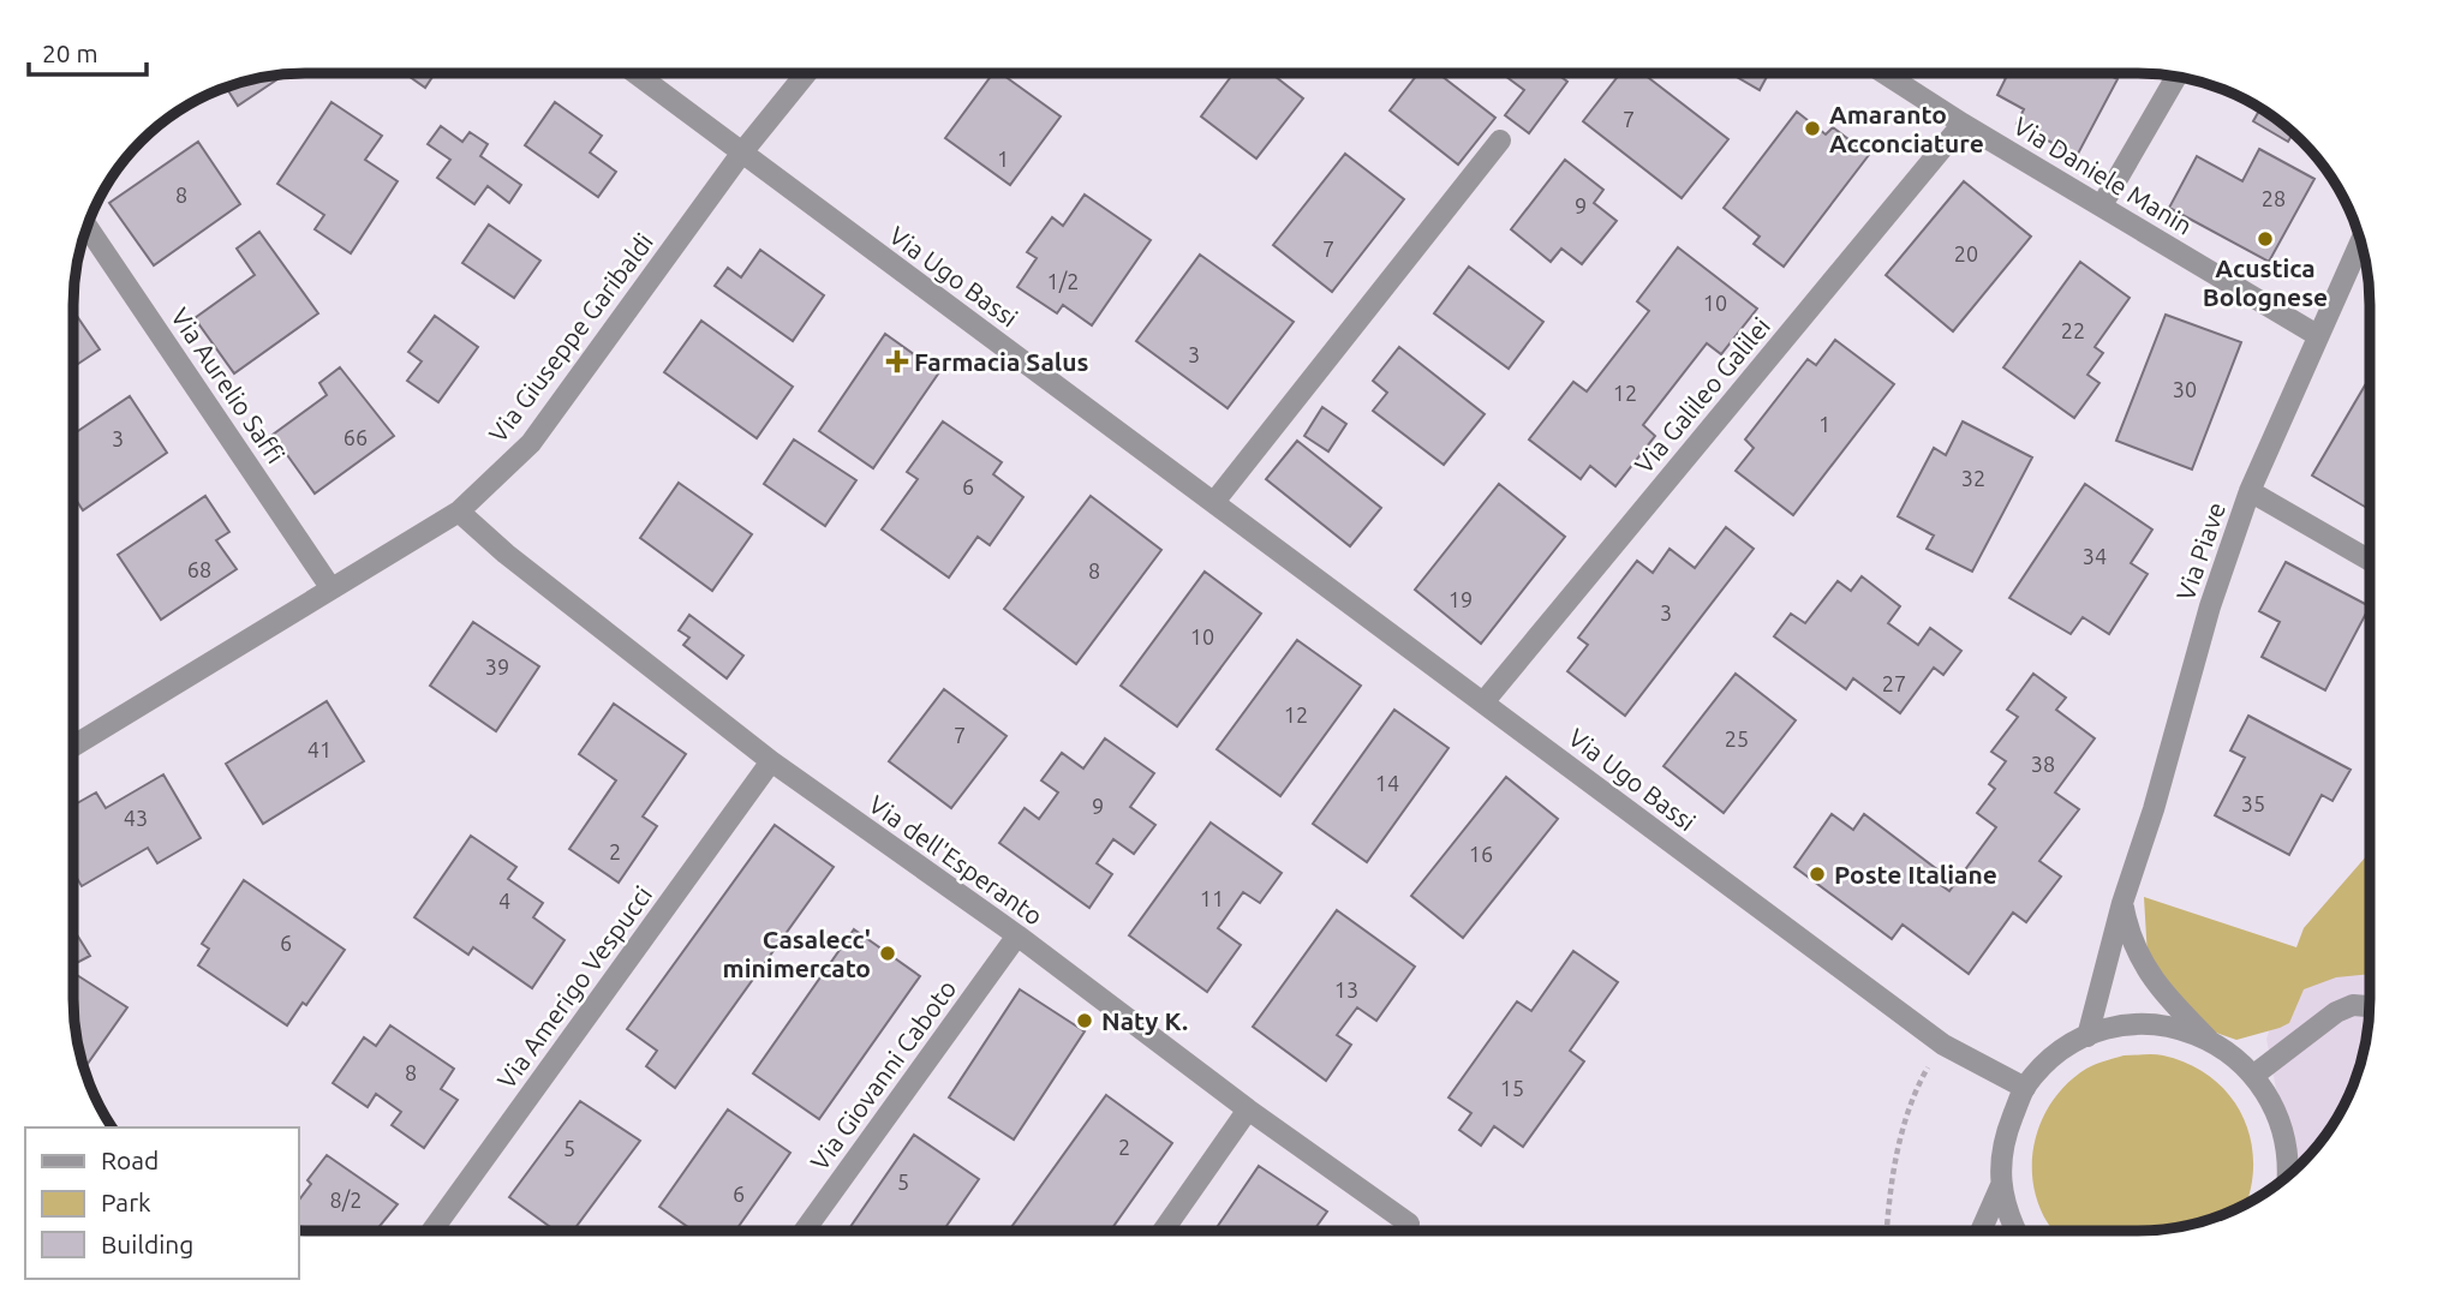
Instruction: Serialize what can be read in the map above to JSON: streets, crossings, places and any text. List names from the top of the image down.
{
  "streets": {
    "street": [
      "Via Daniele Manin",
      "Via Ugo Bassi",
      "Via Giuseppe Garibaldi",
      "Via Aurelio Saffi",
      "Via Galileo Galilei",
      "Via Piave",
      "Via dell'Esperanto",
      "Via Amerigo Vespucci",
      "Via Giovanni Caboto"
    ]
  },
  "crossings": [
    ["Via Daniele Manin", "Via Galileo Galilei"],
    ["Via Daniele Manin", "Via Piave"],
    ["Via Ugo Bassi", "Via Giuseppe Garibaldi"],
    ["Via Ugo Bassi", "Via Galileo Galilei"],
    ["Via Giuseppe Garibaldi", "Via Aurelio Saffi"],
    ["Via Giuseppe Garibaldi", "Via dell'Esperanto"],
    ["Via dell'Esperanto", "Via Amerigo Vespucci"],
    ["Via dell'Esperanto", "Via Giovanni Caboto"]
  ],
  "places": {
    "other": [
      "Amaranto Acconciature",
      "Acustica Bolognese",
      "Poste Italiane",
      "Casalecc' minimercato",
      "Naty K."
    ],
    "health": ["Farmacia Salus"]
  },
  "house_numbers": [
    "7",
    "1",
    "8",
    "28",
    "9",
    "7",
    "20",
    "1/2",
    "10",
    "22",
    "3",
    "30",
    "12",
    "1",
    "66",
    "3",
    "32",
    "6",
    "34",
    "68",
    "8",
    "19",
    "3",
    "10",
    "39",
    "27",
    "12",
    "7",
    "25",
    "41",
    "38",
    "14",
    "35",
    "9",
    "43",
    "2",
    "16",
    "11",
    "4",
    "6",
    "13",
    "8",
    "15",
    "2",
    "5",
    "5",
    "6",
    "8/2"
  ],
  "legend": ["Road", "Park", "Building"],
  "scale_bar": "20 m"
}
